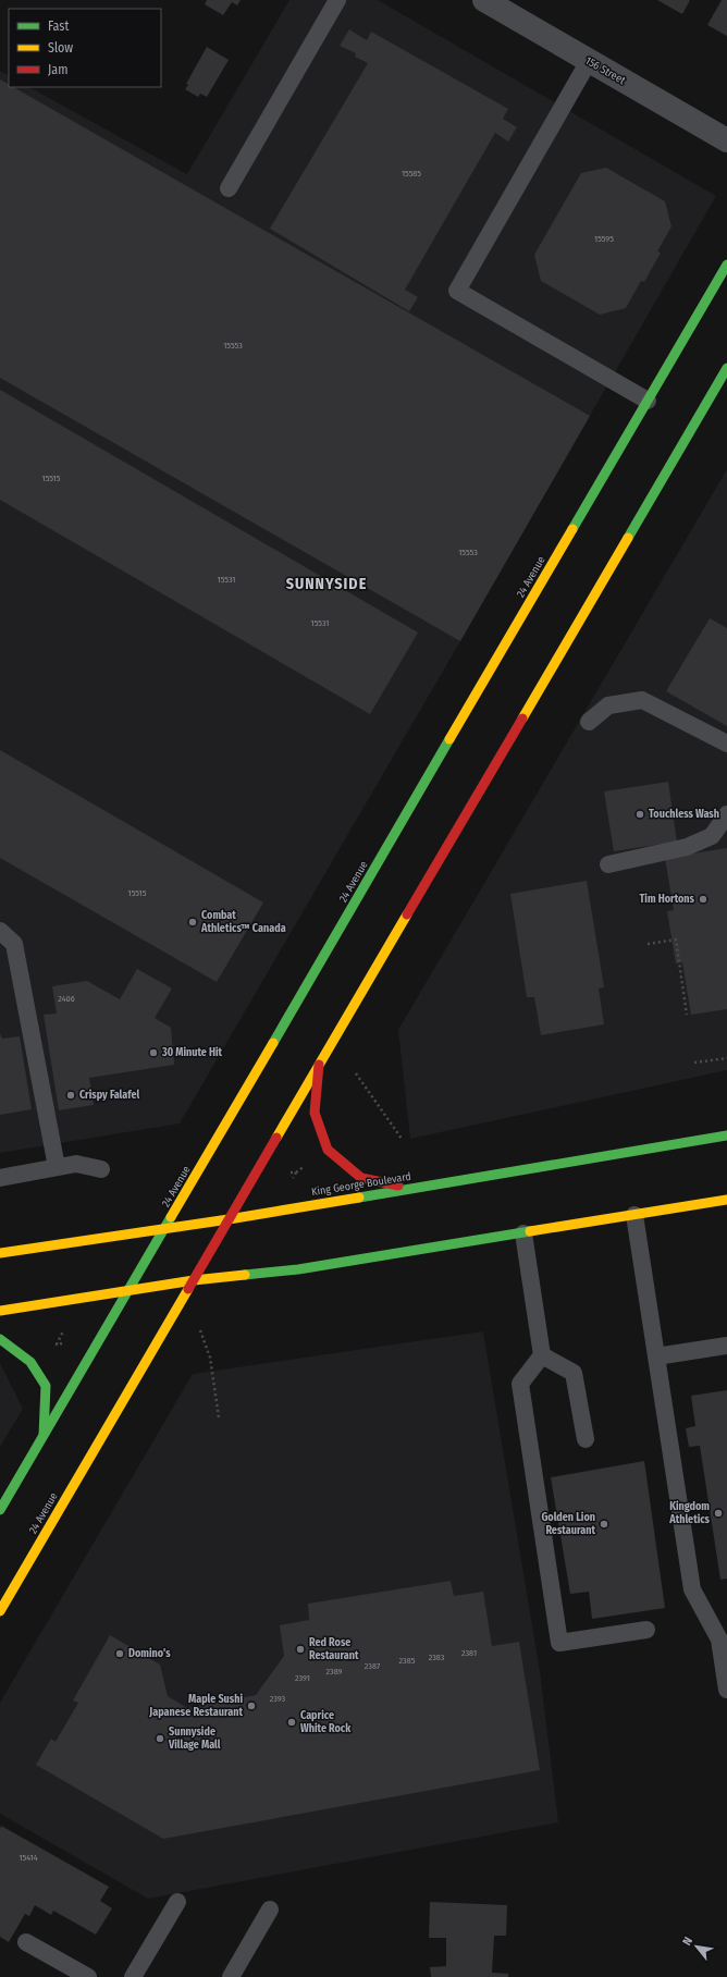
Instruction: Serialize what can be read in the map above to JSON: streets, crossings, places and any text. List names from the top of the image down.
{
  "streets": {
    "main road": ["24 Avenue", "King George Boulevard"],
    "street": ["156 Street"]
  },
  "crossings": [
    ["24 Avenue", "King George Boulevard"]
  ],
  "districts": ["SUNNYSIDE"],
  "places": [
    "Touchless Wash",
    "Tim Hortons",
    "Combat Athletics™ Canada",
    "30 Minute Hit",
    "Crispy Falafel",
    "Kingdom Athletics",
    "Golden Lion Restaurant",
    "Red Rose Restaurant",
    "Domino's",
    "Maple Sushi Japanese Restaurant",
    "Caprice White Rock",
    "Sunnyside Village Mall"
  ],
  "house_numbers": [
    "15585",
    "15595",
    "15553",
    "15515",
    "15553",
    "15531",
    "15531",
    "15515",
    "2406",
    "2381",
    "2383",
    "2385",
    "2387",
    "2389",
    "2391",
    "2393",
    "15414"
  ],
  "legend": ["Fast", "Slow", "Jam"],
  "north": "top left"
}
